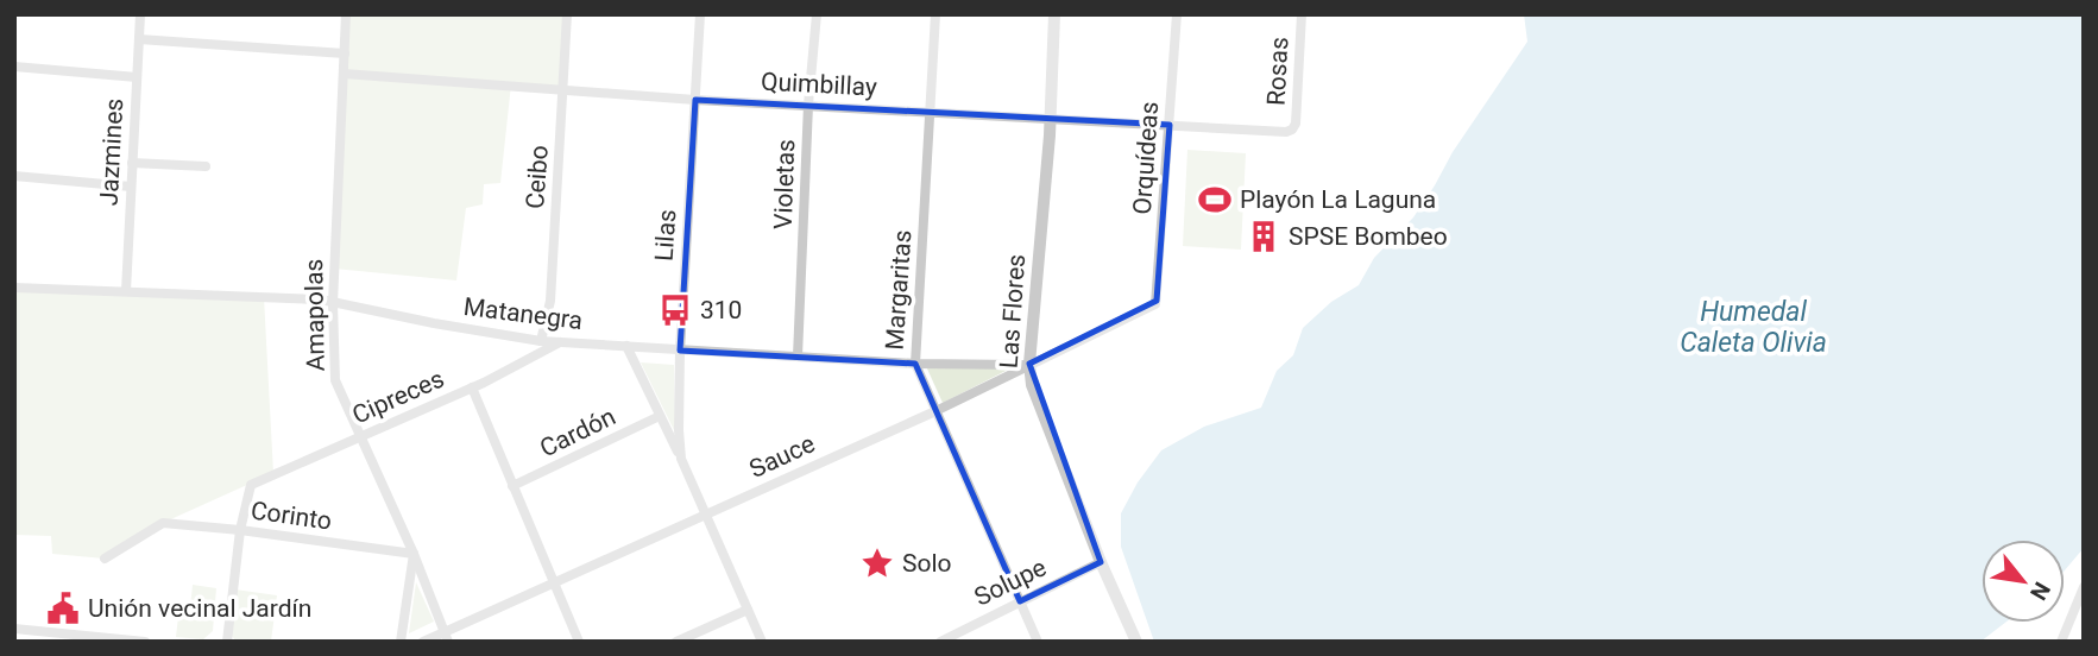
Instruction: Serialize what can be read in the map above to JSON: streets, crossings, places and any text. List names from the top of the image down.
{
  "streets": {
    "street": [
      "Rosas",
      "Quimbillay",
      "Jazmines",
      "Orquídeas",
      "Ceibo",
      "Violetas",
      "Lilas",
      "Margaritas",
      "Las Flores",
      "Matanegra",
      "Amapolas",
      "Cipreces",
      "Cardón",
      "Sauce",
      "Corinto",
      "Solupe"
    ]
  },
  "crossings": [
    ["Rosas", "Quimbillay"],
    ["Quimbillay", "Orquídeas"],
    ["Quimbillay", "Ceibo"],
    ["Quimbillay", "Violetas"],
    ["Quimbillay", "Lilas"],
    ["Quimbillay", "Margaritas"],
    ["Quimbillay", "Las Flores"],
    ["Quimbillay", "Amapolas"],
    ["Jazmines", "Matanegra"],
    ["Orquídeas", "Sauce"],
    ["Ceibo", "Matanegra"],
    ["Violetas", "Matanegra"],
    ["Lilas", "Matanegra"],
    ["Lilas", "Cardón"],
    ["Lilas", "Sauce"],
    ["Margaritas", "Matanegra"],
    ["Margaritas", "Sauce"],
    ["Margaritas", "Solupe"],
    ["Las Flores", "Matanegra"],
    ["Las Flores", "Sauce"],
    ["Las Flores", "Solupe"],
    ["Matanegra", "Amapolas"],
    ["Matanegra", "Cipreces"],
    ["Matanegra", "Sauce"],
    ["Amapolas", "Cipreces"],
    ["Amapolas", "Sauce"],
    ["Amapolas", "Corinto"],
    ["Cipreces", "Corinto"]
  ],
  "water": ["Humedal Caleta Olivia"],
  "places": {
    "sports": ["Playón La Laguna"],
    "building": ["SPSE Bombeo"],
    "bus stop": ["310"],
    "place": ["Solo"],
    "public building": ["Unión vecinal Jardín"]
  },
  "north": "bottom right"
}
